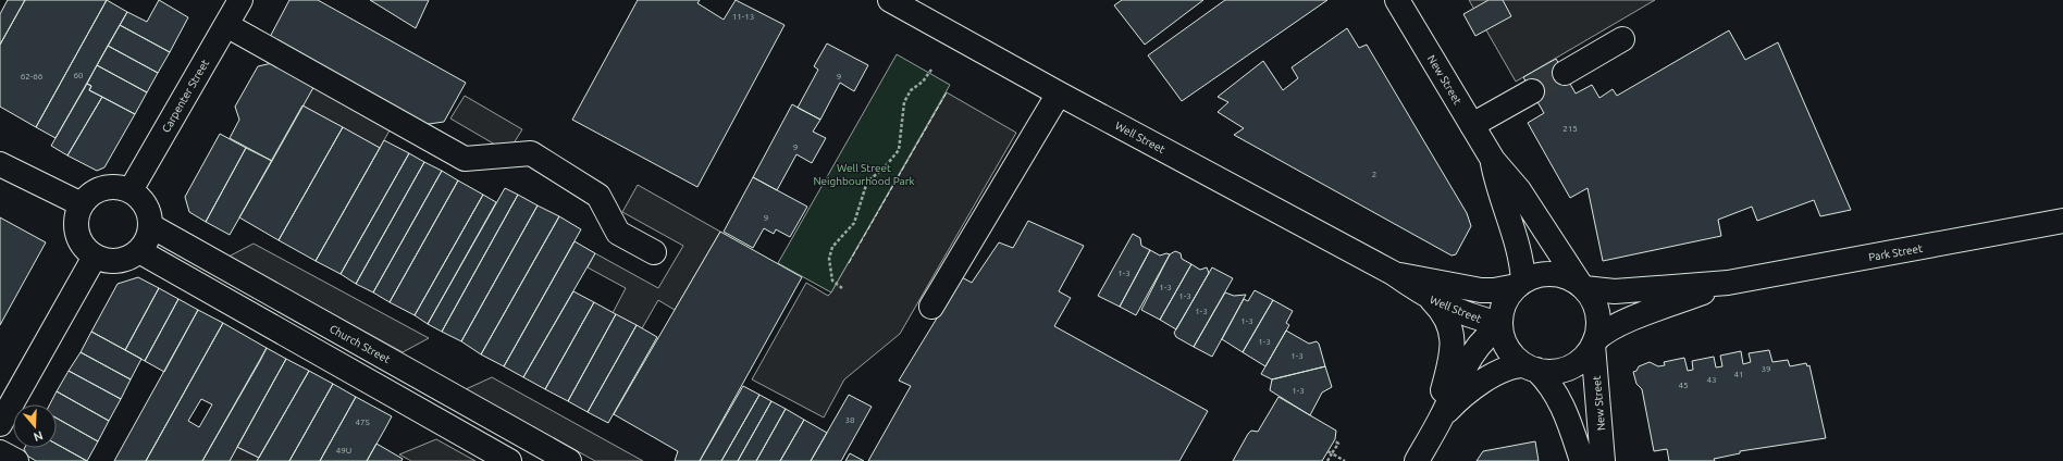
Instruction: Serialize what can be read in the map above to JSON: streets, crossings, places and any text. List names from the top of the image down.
{
  "streets": {
    "street": [
      "New Street",
      "Carpenter Street",
      "Well Street",
      "Park Street",
      "Church Street"
    ]
  },
  "crossings": [
    ["New Street", "Well Street"],
    ["New Street", "Park Street"],
    ["Carpenter Street", "Church Street"],
    ["Well Street", "Park Street"]
  ],
  "parks": ["Well Street Neighbourhood Park"],
  "house_numbers": [
    "11-13",
    "60",
    "62-66",
    "9",
    "215",
    "9",
    "2",
    "9",
    "1-3",
    "1-3",
    "1-3",
    "1-3",
    "1-3",
    "1-3",
    "1-3",
    "39",
    "41",
    "43",
    "45",
    "1-3",
    "38",
    "47S",
    "49U"
  ],
  "north": "bottom"
}
